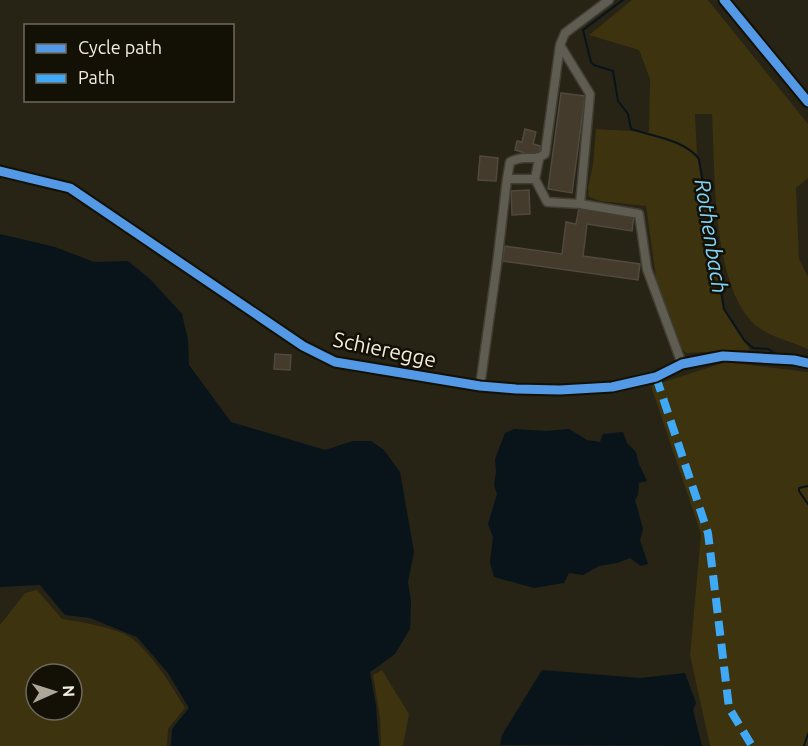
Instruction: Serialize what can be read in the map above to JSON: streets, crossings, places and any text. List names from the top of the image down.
{
  "streets": {
    "street": ["Schieregge"]
  },
  "water": ["Rothenbach"],
  "legend": ["Cycle path", "Path"],
  "north": "right"
}
